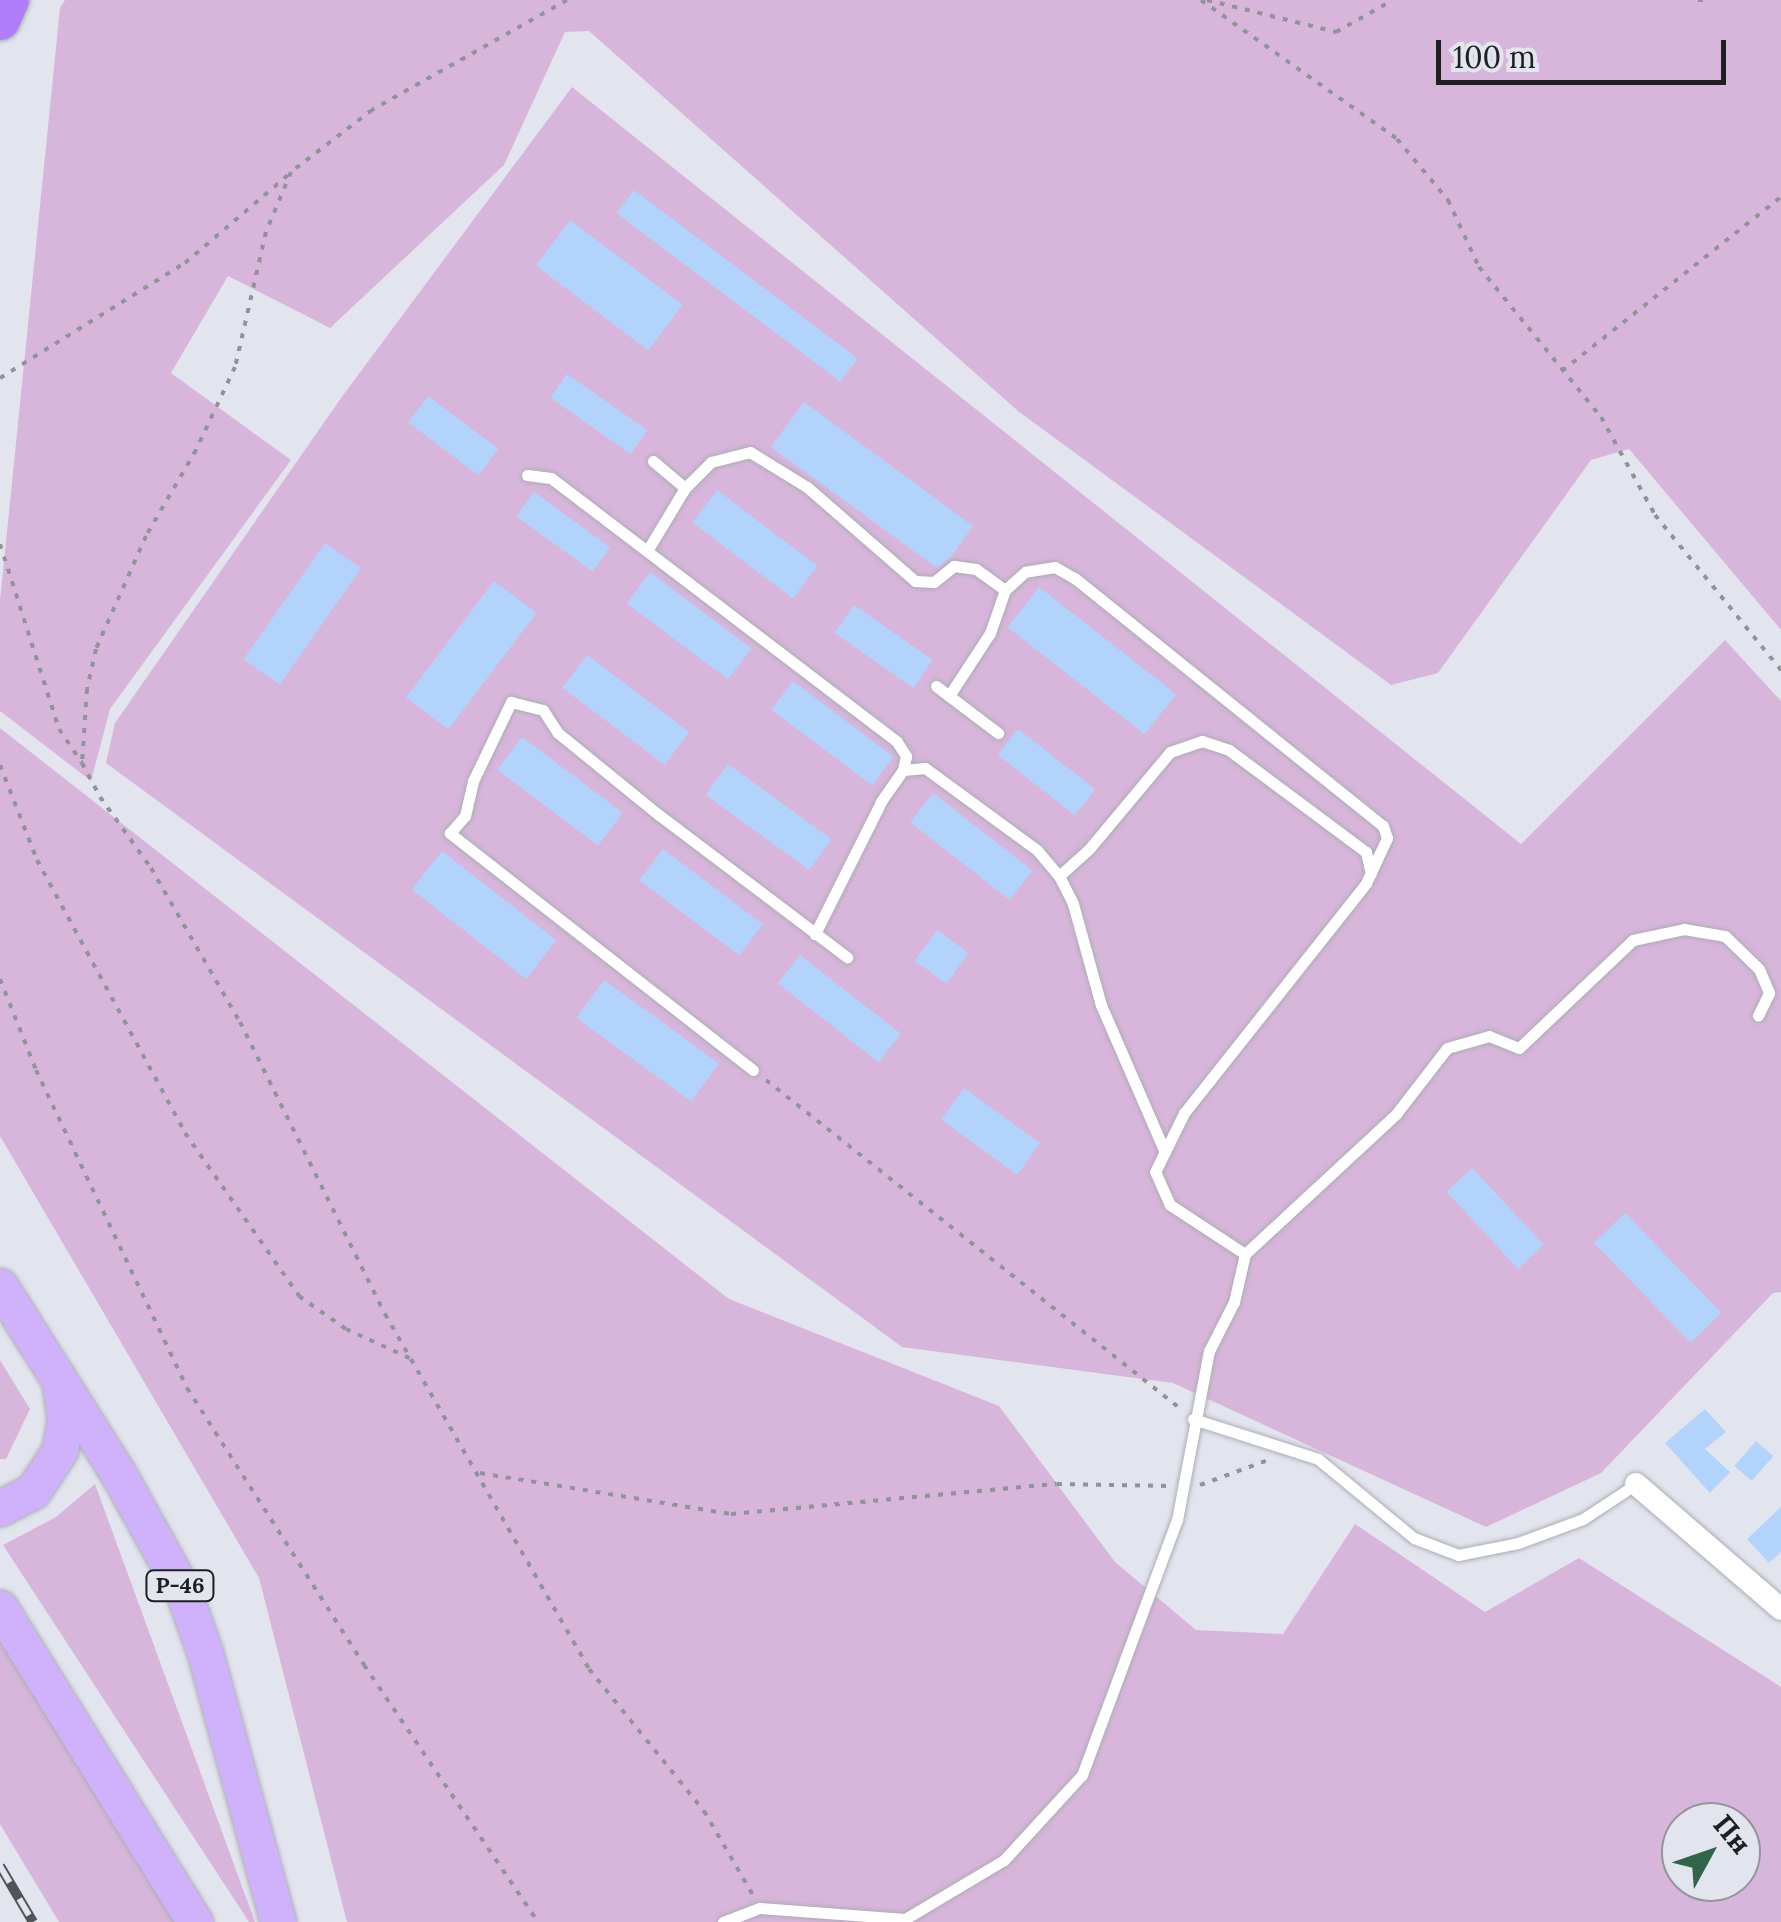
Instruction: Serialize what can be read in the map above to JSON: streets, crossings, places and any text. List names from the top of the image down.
{
  "streets": {
    "main road": ["Р-46"]
  },
  "scale_bar": "100 m",
  "north": "top right"
}
